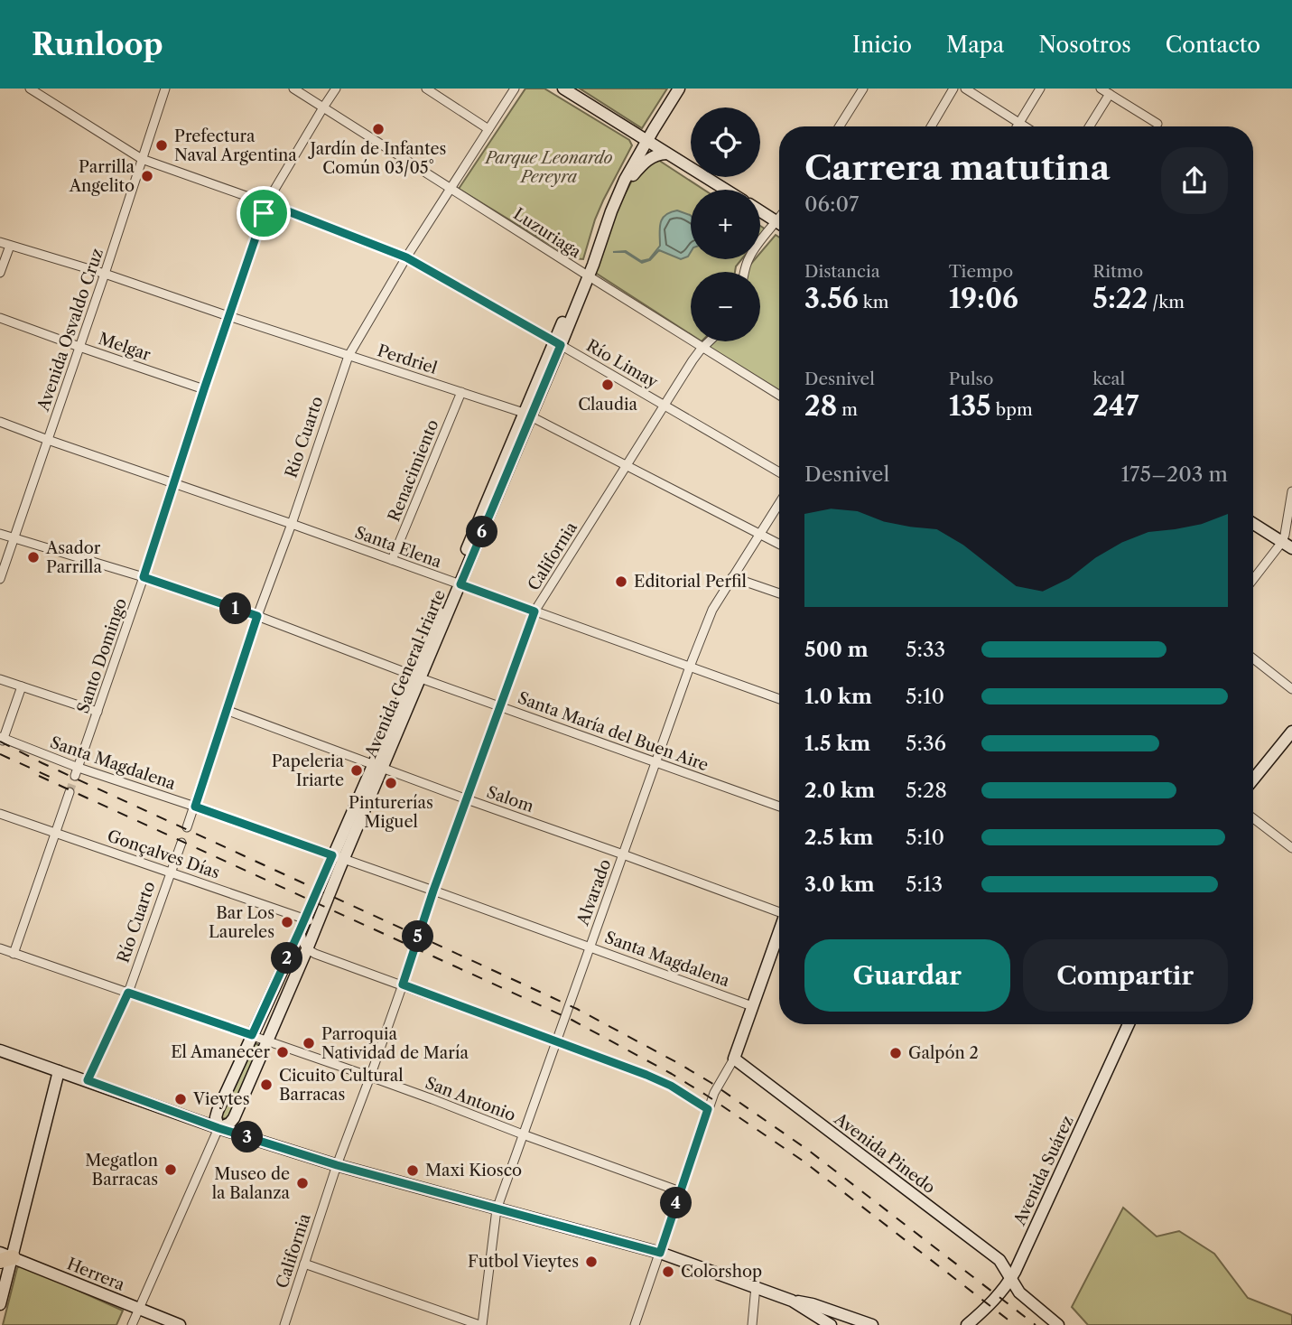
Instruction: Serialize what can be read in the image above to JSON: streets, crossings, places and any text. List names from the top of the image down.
{
  "streets": {
    "main road": [
      "Avenida General Iriarte",
      "Avenida Pinedo",
      "Avenida Suárez",
      "Herrera"
    ],
    "street": [
      "Luzuriaga",
      "Avenida Osvaldo Cruz",
      "Melgar",
      "Perdriel",
      "Río Limay",
      "Río Cuarto",
      "Renacimiento",
      "Santa Elena",
      "California",
      "Santo Domingo",
      "Santa María del Buen Aire",
      "Santa Magdalena",
      "Salom",
      "Gonçalves Días",
      "Alvarado",
      "San Antonio"
    ]
  },
  "crossings": [
    ["Luzuriaga", "Río Cuarto"],
    ["Luzuriaga", "California"],
    ["Luzuriaga", "Santo Domingo"],
    ["Luzuriaga", "Avenida General Iriarte"],
    ["Avenida Osvaldo Cruz", "Melgar"],
    ["Avenida Osvaldo Cruz", "Perdriel"],
    ["Avenida Osvaldo Cruz", "Río Limay"],
    ["Avenida Osvaldo Cruz", "Santa Elena"],
    ["Avenida Osvaldo Cruz", "Santa María del Buen Aire"],
    ["Melgar", "Santo Domingo"],
    ["Perdriel", "Río Cuarto"],
    ["Perdriel", "Renacimiento"],
    ["Perdriel", "California"],
    ["Perdriel", "Santo Domingo"],
    ["Perdriel", "Avenida General Iriarte"],
    ["Perdriel", "Alvarado"],
    ["Río Limay", "Río Cuarto"],
    ["Río Limay", "California"],
    ["Río Limay", "Santo Domingo"],
    ["Río Limay", "Avenida General Iriarte"],
    ["Río Cuarto", "Santa Elena"],
    ["Río Cuarto", "Santa María del Buen Aire"],
    ["Río Cuarto", "Santa Magdalena"],
    ["Río Cuarto", "Salom"],
    ["Río Cuarto", "Gonçalves Días"],
    ["Río Cuarto", "San Antonio"],
    ["Renacimiento", "Santa Elena"],
    ["Santa Elena", "California"],
    ["Santa Elena", "Santo Domingo"],
    ["Santa Elena", "Avenida General Iriarte"],
    ["Santa Elena", "Alvarado"],
    ["California", "Santa María del Buen Aire"],
    ["California", "Santa Magdalena"],
    ["California", "Salom"],
    ["California", "San Antonio"],
    ["Santo Domingo", "Santa María del Buen Aire"],
    ["Santo Domingo", "Santa Magdalena"],
    ["Avenida General Iriarte", "Santa María del Buen Aire"],
    ["Avenida General Iriarte", "Santa Magdalena"],
    ["Avenida General Iriarte", "Salom"],
    ["Avenida General Iriarte", "Gonçalves Días"],
    ["Avenida General Iriarte", "San Antonio"],
    ["Avenida General Iriarte", "Herrera"],
    ["Santa María del Buen Aire", "Alvarado"],
    ["Santa Magdalena", "Alvarado"],
    ["Salom", "Alvarado"],
    ["Alvarado", "San Antonio"],
    ["Avenida Pinedo", "Avenida Suárez"]
  ],
  "parks": ["Parque Leonardo Pereyra"],
  "places": [
    "Jardín de Infantes Común 03/05°",
    "Prefectura Naval Argentina",
    "Parrilla Angelito",
    "Claudia",
    "Asador Parrilla",
    "Editorial Perfil",
    "Papeleria Iriarte",
    "Pinturerías Miguel",
    "Bar Los Laureles",
    "Parroquia Natividad de María",
    "El Amanecer",
    "Galpón 2",
    "Cicuito Cultural Barracas",
    "Vieytes",
    "Megatlon Barracas",
    "Maxi Kiosco",
    "Museo de la Balanza",
    "Futbol Vieytes",
    "Colorshop"
  ],
  "page": {
    "header": "Runloop",
    "nav": [
      "Inicio",
      "Mapa",
      "Nosotros",
      "Contacto"
    ],
    "map_buttons": ["+", "−"],
    "heading": ["Carrera matutina", "06:07"],
    "stats": [
      ["Distancia", "3.56 km"],
      ["Tiempo", "19:06"],
      ["Ritmo", "5:22 /km"],
      ["Desnivel", "28 m"],
      ["Pulso", "135 bpm"],
      ["kcal", "247"]
    ],
    "chart": ["Desnivel", "175–203 m"],
    "pins": [
      "6",
      "1",
      "5",
      "2",
      "3",
      "4"
    ],
    "list": [
      {
        "name": "500 m",
        "note": "5:33"
      },
      {
        "name": "1.0 km",
        "note": "5:10"
      },
      {
        "name": "1.5 km",
        "note": "5:36"
      },
      {
        "name": "2.0 km",
        "note": "5:28"
      },
      {
        "name": "2.5 km",
        "note": "5:10"
      },
      {
        "name": "3.0 km",
        "note": "5:13"
      }
    ],
    "buttons": ["Guardar", "Compartir"]
  }
}
